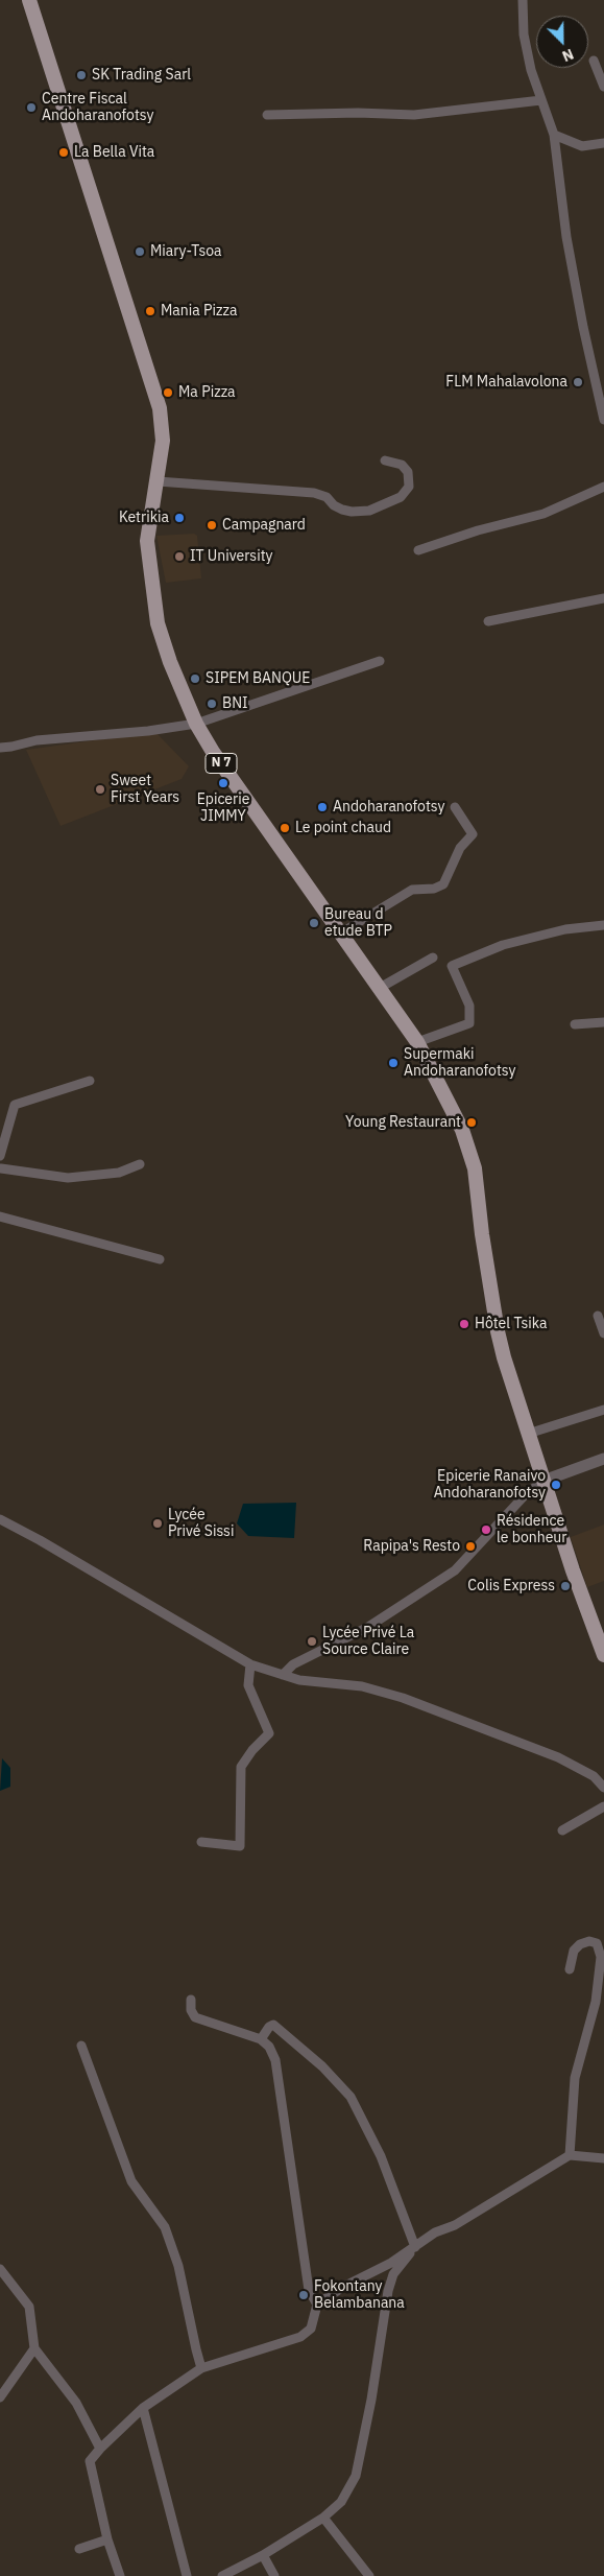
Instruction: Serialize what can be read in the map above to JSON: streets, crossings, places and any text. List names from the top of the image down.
{
  "streets": {
    "main road": ["N 7"]
  },
  "places": [
    "SK Trading Sarl",
    "Centre Fiscal Andoharanofotsy",
    "La Bella Vita",
    "Miary-Tsoa",
    "Mania Pizza",
    "FLM Mahalavolona",
    "Ma Pizza",
    "Ketrikia",
    "Campagnard",
    "IT University",
    "SIPEM BANQUE",
    "BNI",
    "Epicerie JIMMY",
    "Sweet First Years",
    "Andoharanofotsy",
    "Le point chaud",
    "Bureau d etude BTP",
    "Supermaki Andoharanofotsy",
    "Young Restaurant",
    "Hôtel Tsika",
    "Epicerie Ranaivo Andoharanofotsy",
    "Lycée Privé Sissi",
    "Résidence le bonheur",
    "Rapipa's Resto",
    "Colis Express",
    "Lycée Privé La Source Claire",
    "Fokontany Belambanana"
  ],
  "north": "bottom right"
}
